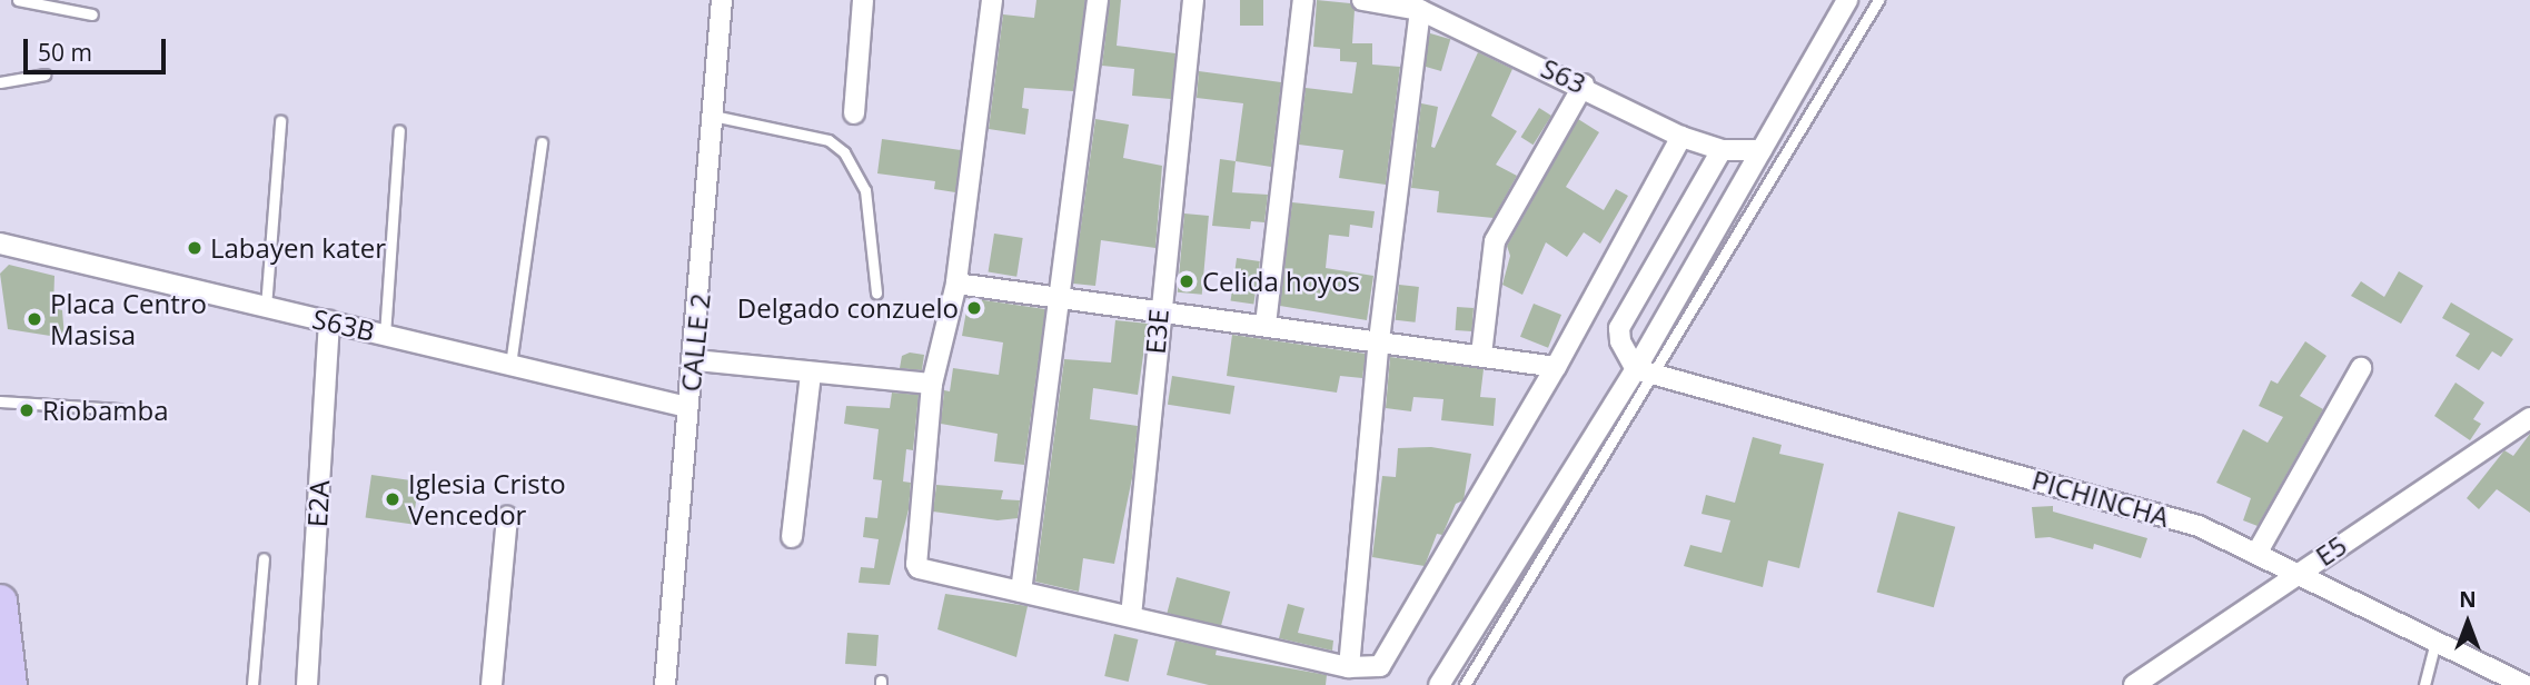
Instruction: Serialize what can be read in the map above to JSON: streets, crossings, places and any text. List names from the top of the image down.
{
  "streets": {
    "street": [
      "S63",
      "S63B",
      "E3E",
      "CALLE 2",
      "PICHINCHA",
      "E2A",
      "E5"
    ]
  },
  "crossings": [
    ["S63B", "CALLE 2"],
    ["S63B", "E2A"],
    ["PICHINCHA", "E5"]
  ],
  "places": [
    "Labayen kater",
    "Celida hoyos",
    "Delgado conzuelo",
    "Placa Centro Masisa",
    "Riobamba",
    "Iglesia Cristo Vencedor"
  ],
  "scale_bar": "50 m",
  "north": "top"
}
